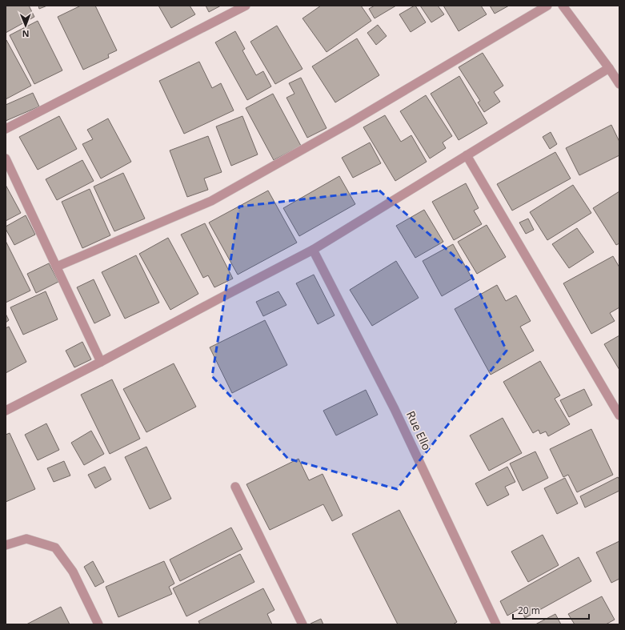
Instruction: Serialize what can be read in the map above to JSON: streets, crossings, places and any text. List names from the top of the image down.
{
  "streets": {
    "street": ["Rue Ello"]
  },
  "scale_bar": "20 m",
  "north": "bottom"
}
